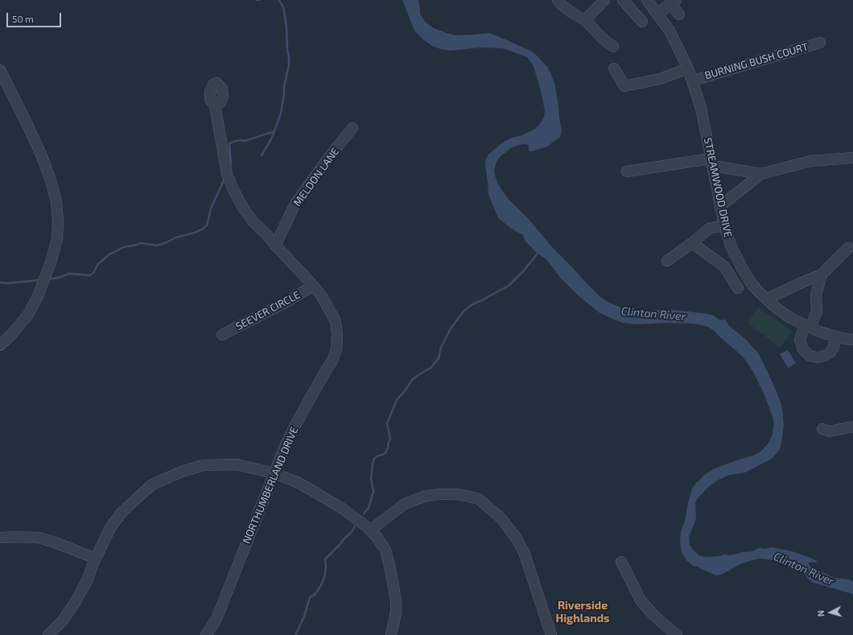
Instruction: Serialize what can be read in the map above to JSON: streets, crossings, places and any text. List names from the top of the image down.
{
  "streets": {
    "street": [
      "BURNING BUSH COURT",
      "MELDON LANE",
      "STREAMWOOD DRIVE",
      "SEEVER CIRCLE",
      "NORTHUMBERLAND DRIVE"
    ]
  },
  "crossings": [
    ["BURNING BUSH COURT", "STREAMWOOD DRIVE"],
    ["MELDON LANE", "NORTHUMBERLAND DRIVE"],
    ["SEEVER CIRCLE", "NORTHUMBERLAND DRIVE"]
  ],
  "districts": ["Riverside Highlands"],
  "water": ["Clinton River"],
  "scale_bar": "50 m",
  "north": "left"
}
